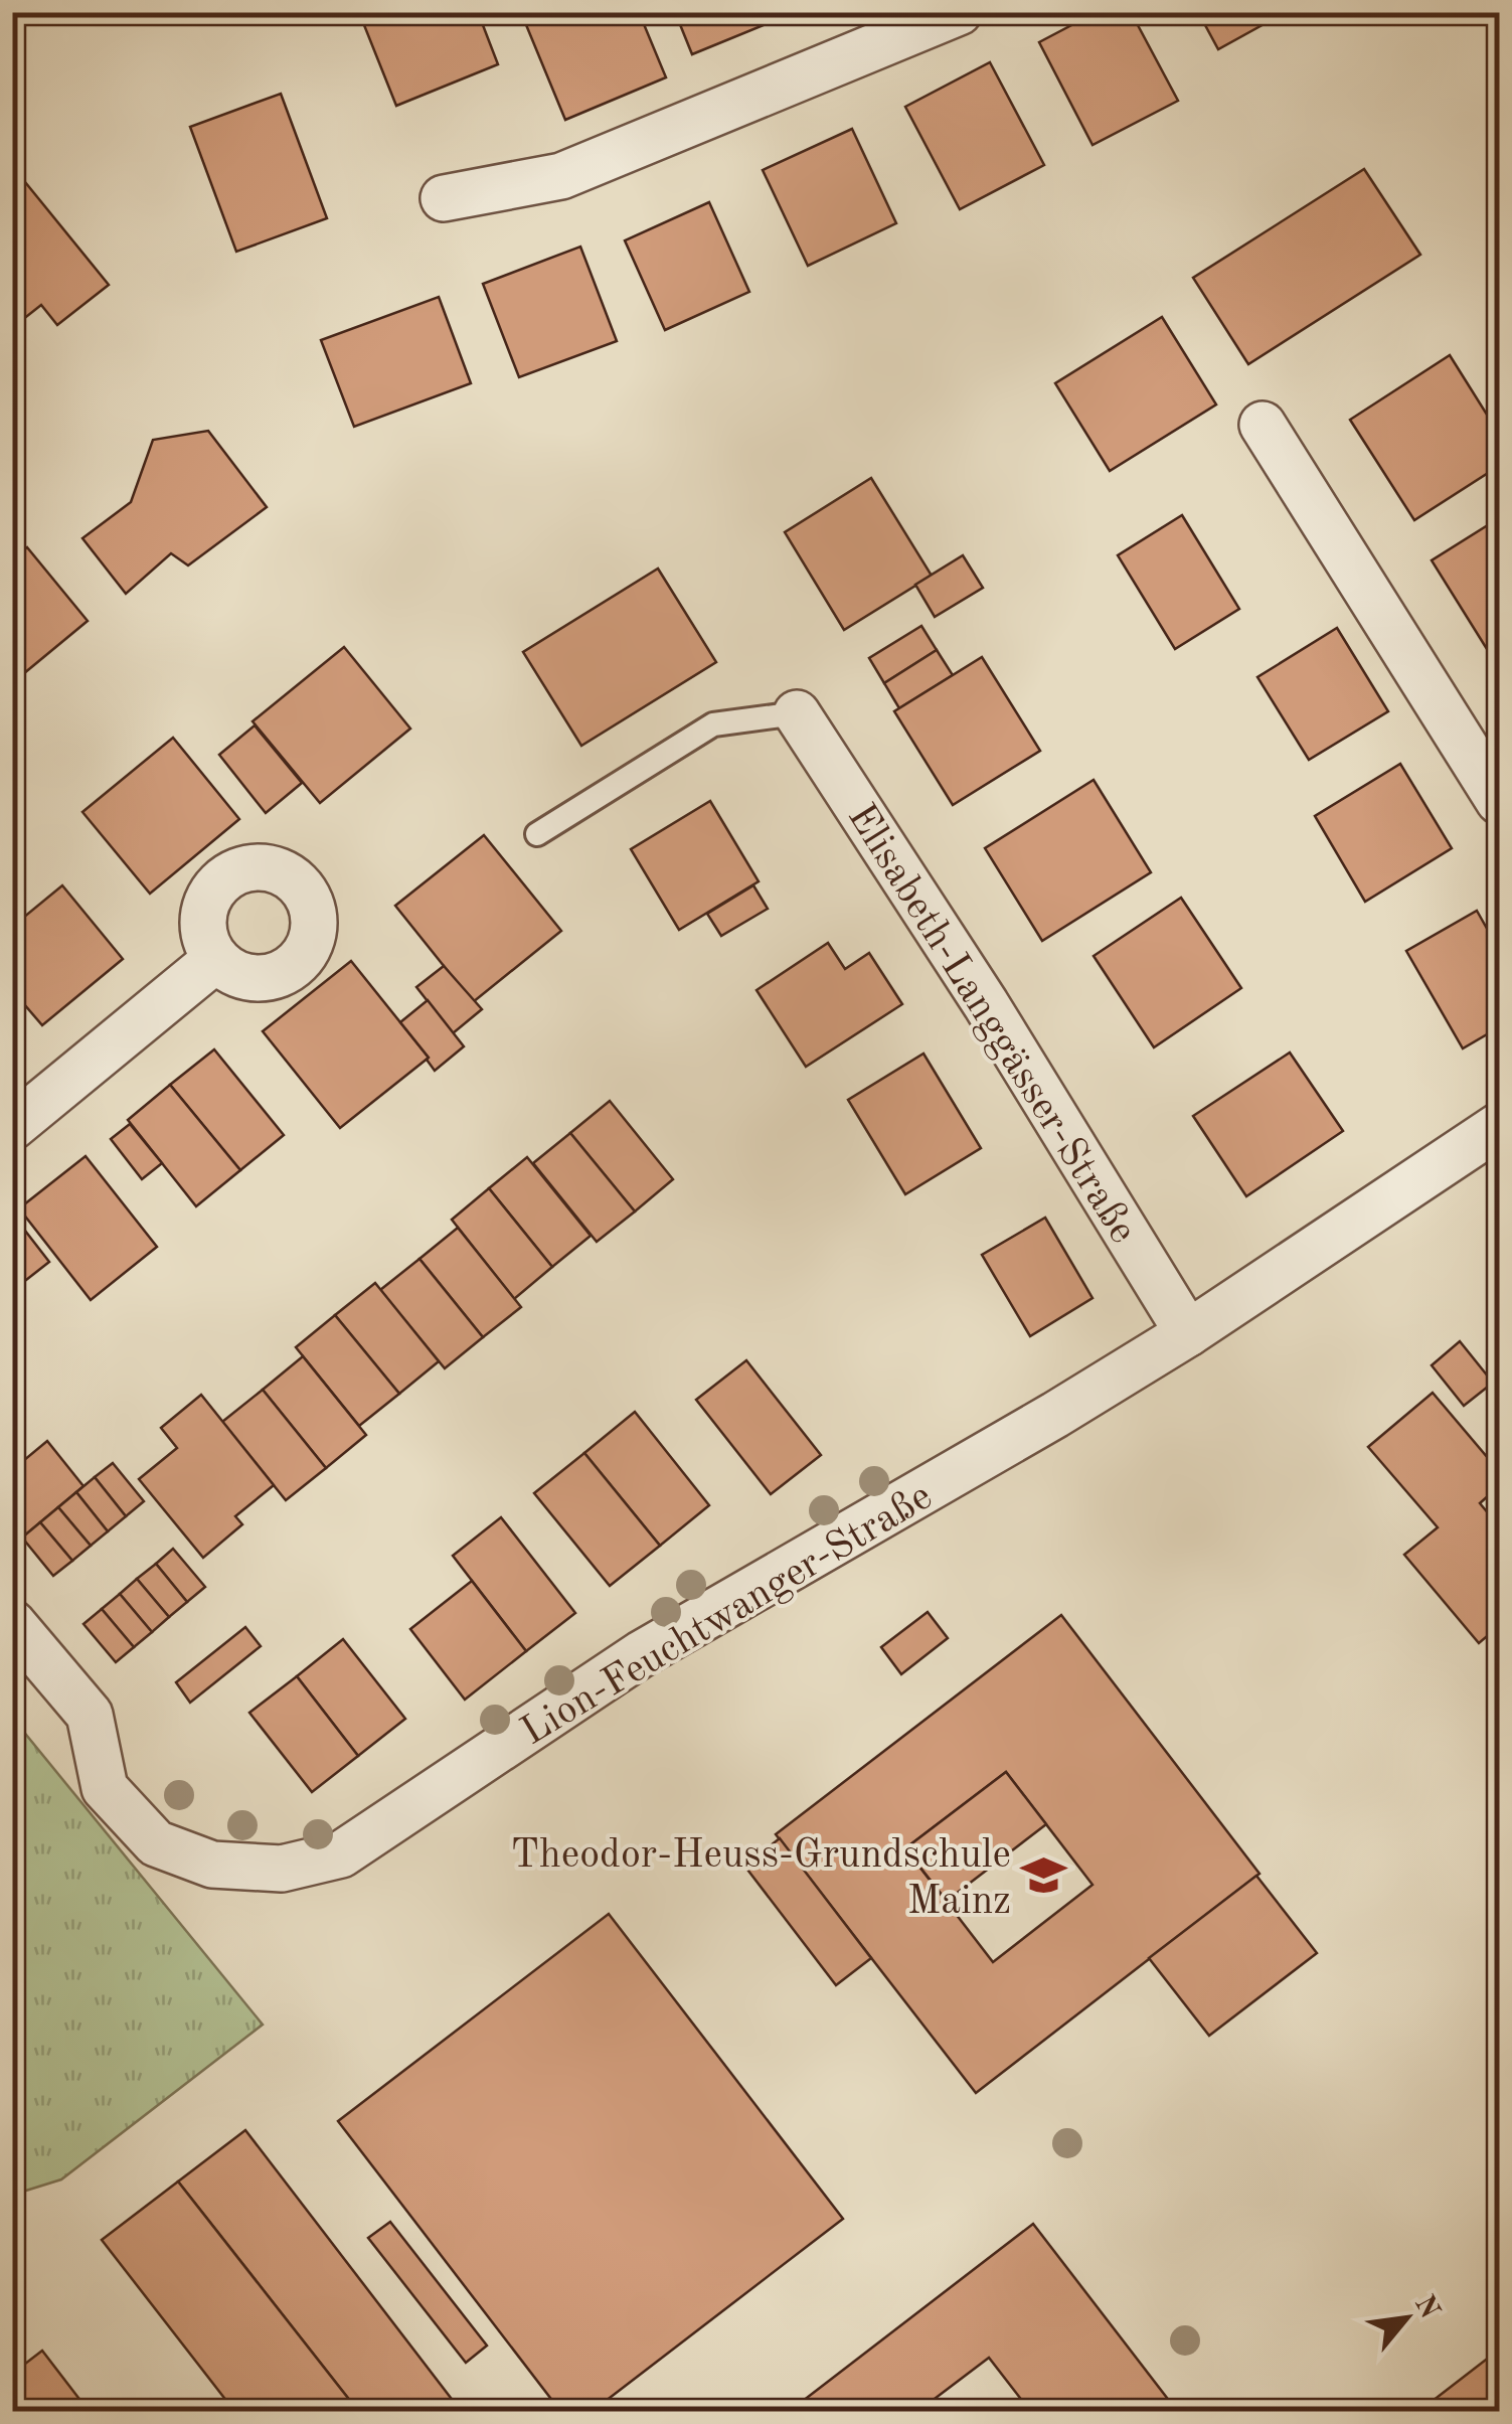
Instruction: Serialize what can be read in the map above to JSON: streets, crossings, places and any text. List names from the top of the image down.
{
  "streets": {
    "street": ["Elisabeth-Langgässer-Straße", "Lion-Feuchtwanger-Straße"]
  },
  "crossings": [
    ["Elisabeth-Langgässer-Straße", "Lion-Feuchtwanger-Straße"]
  ],
  "places": {
    "school or university": ["Theodor-Heuss-Grundschule Mainz"]
  },
  "north": "top right"
}
